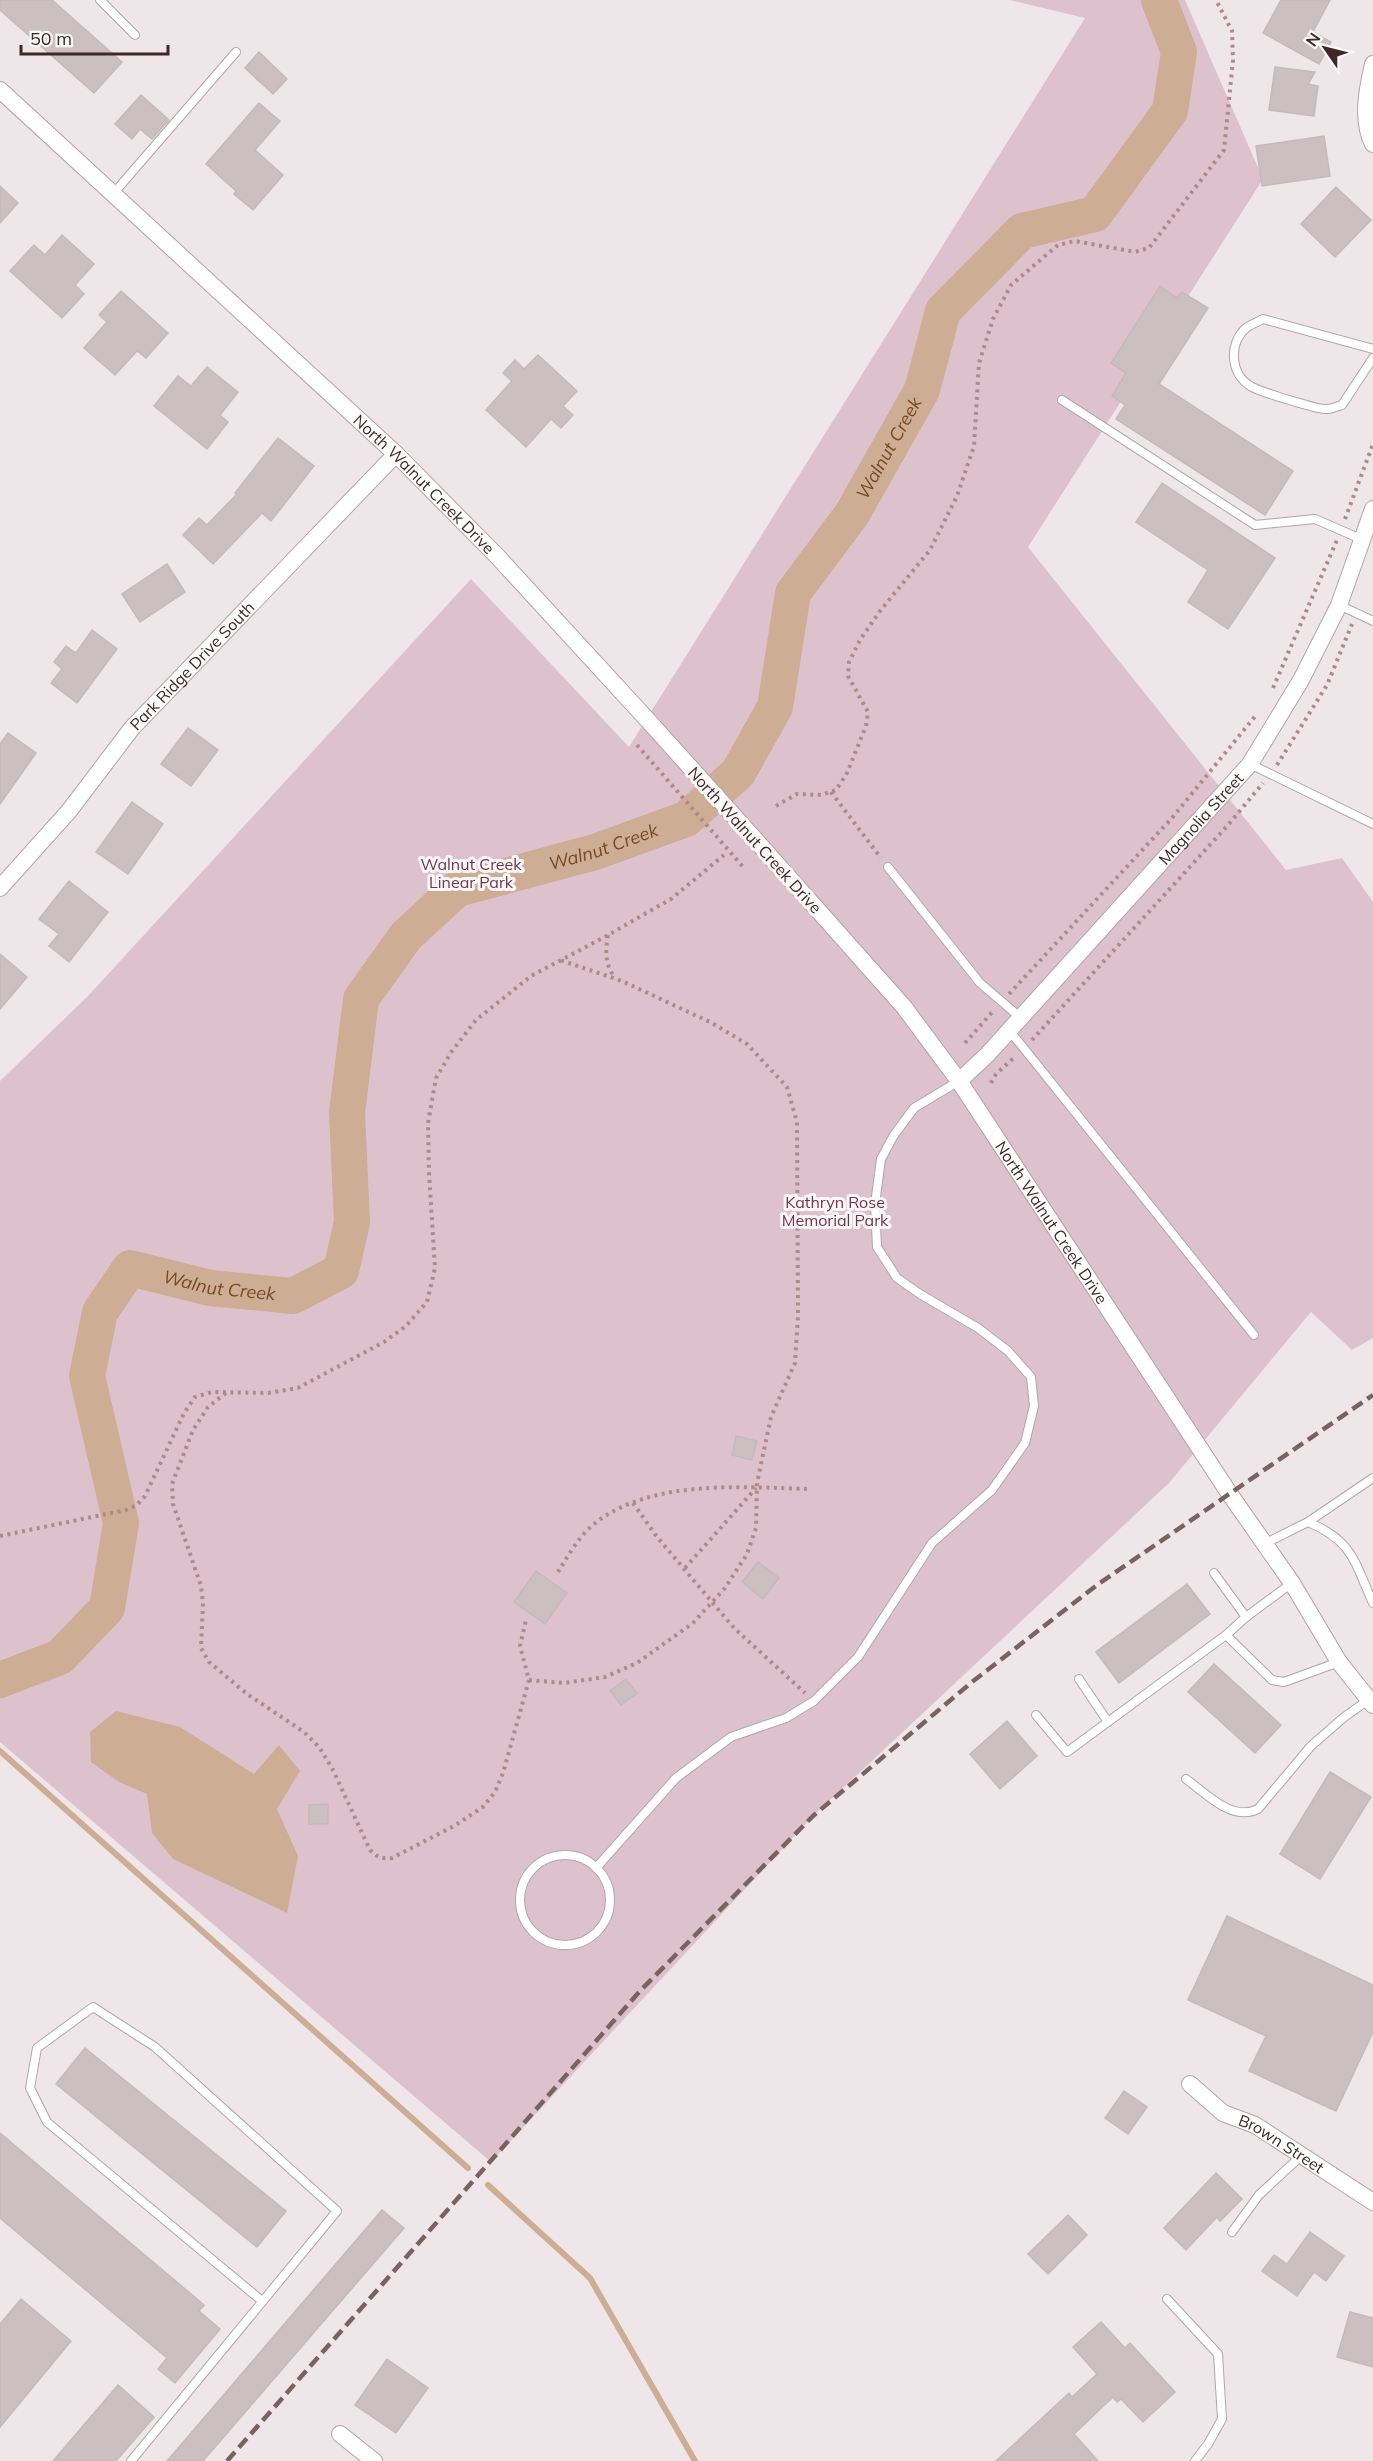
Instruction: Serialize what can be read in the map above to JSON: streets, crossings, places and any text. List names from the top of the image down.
{
  "streets": {
    "main road": [
      "North Walnut Creek Drive",
      "Park Ridge Drive South",
      "Magnolia Street",
      "Brown Street"
    ]
  },
  "crossings": [
    ["North Walnut Creek Drive", "Park Ridge Drive South"],
    ["North Walnut Creek Drive", "Magnolia Street"]
  ],
  "water": ["Walnut Creek"],
  "parks": ["Walnut Creek Linear Park", "Kathryn Rose Memorial Park"],
  "scale_bar": "50 m",
  "north": "top left"
}
